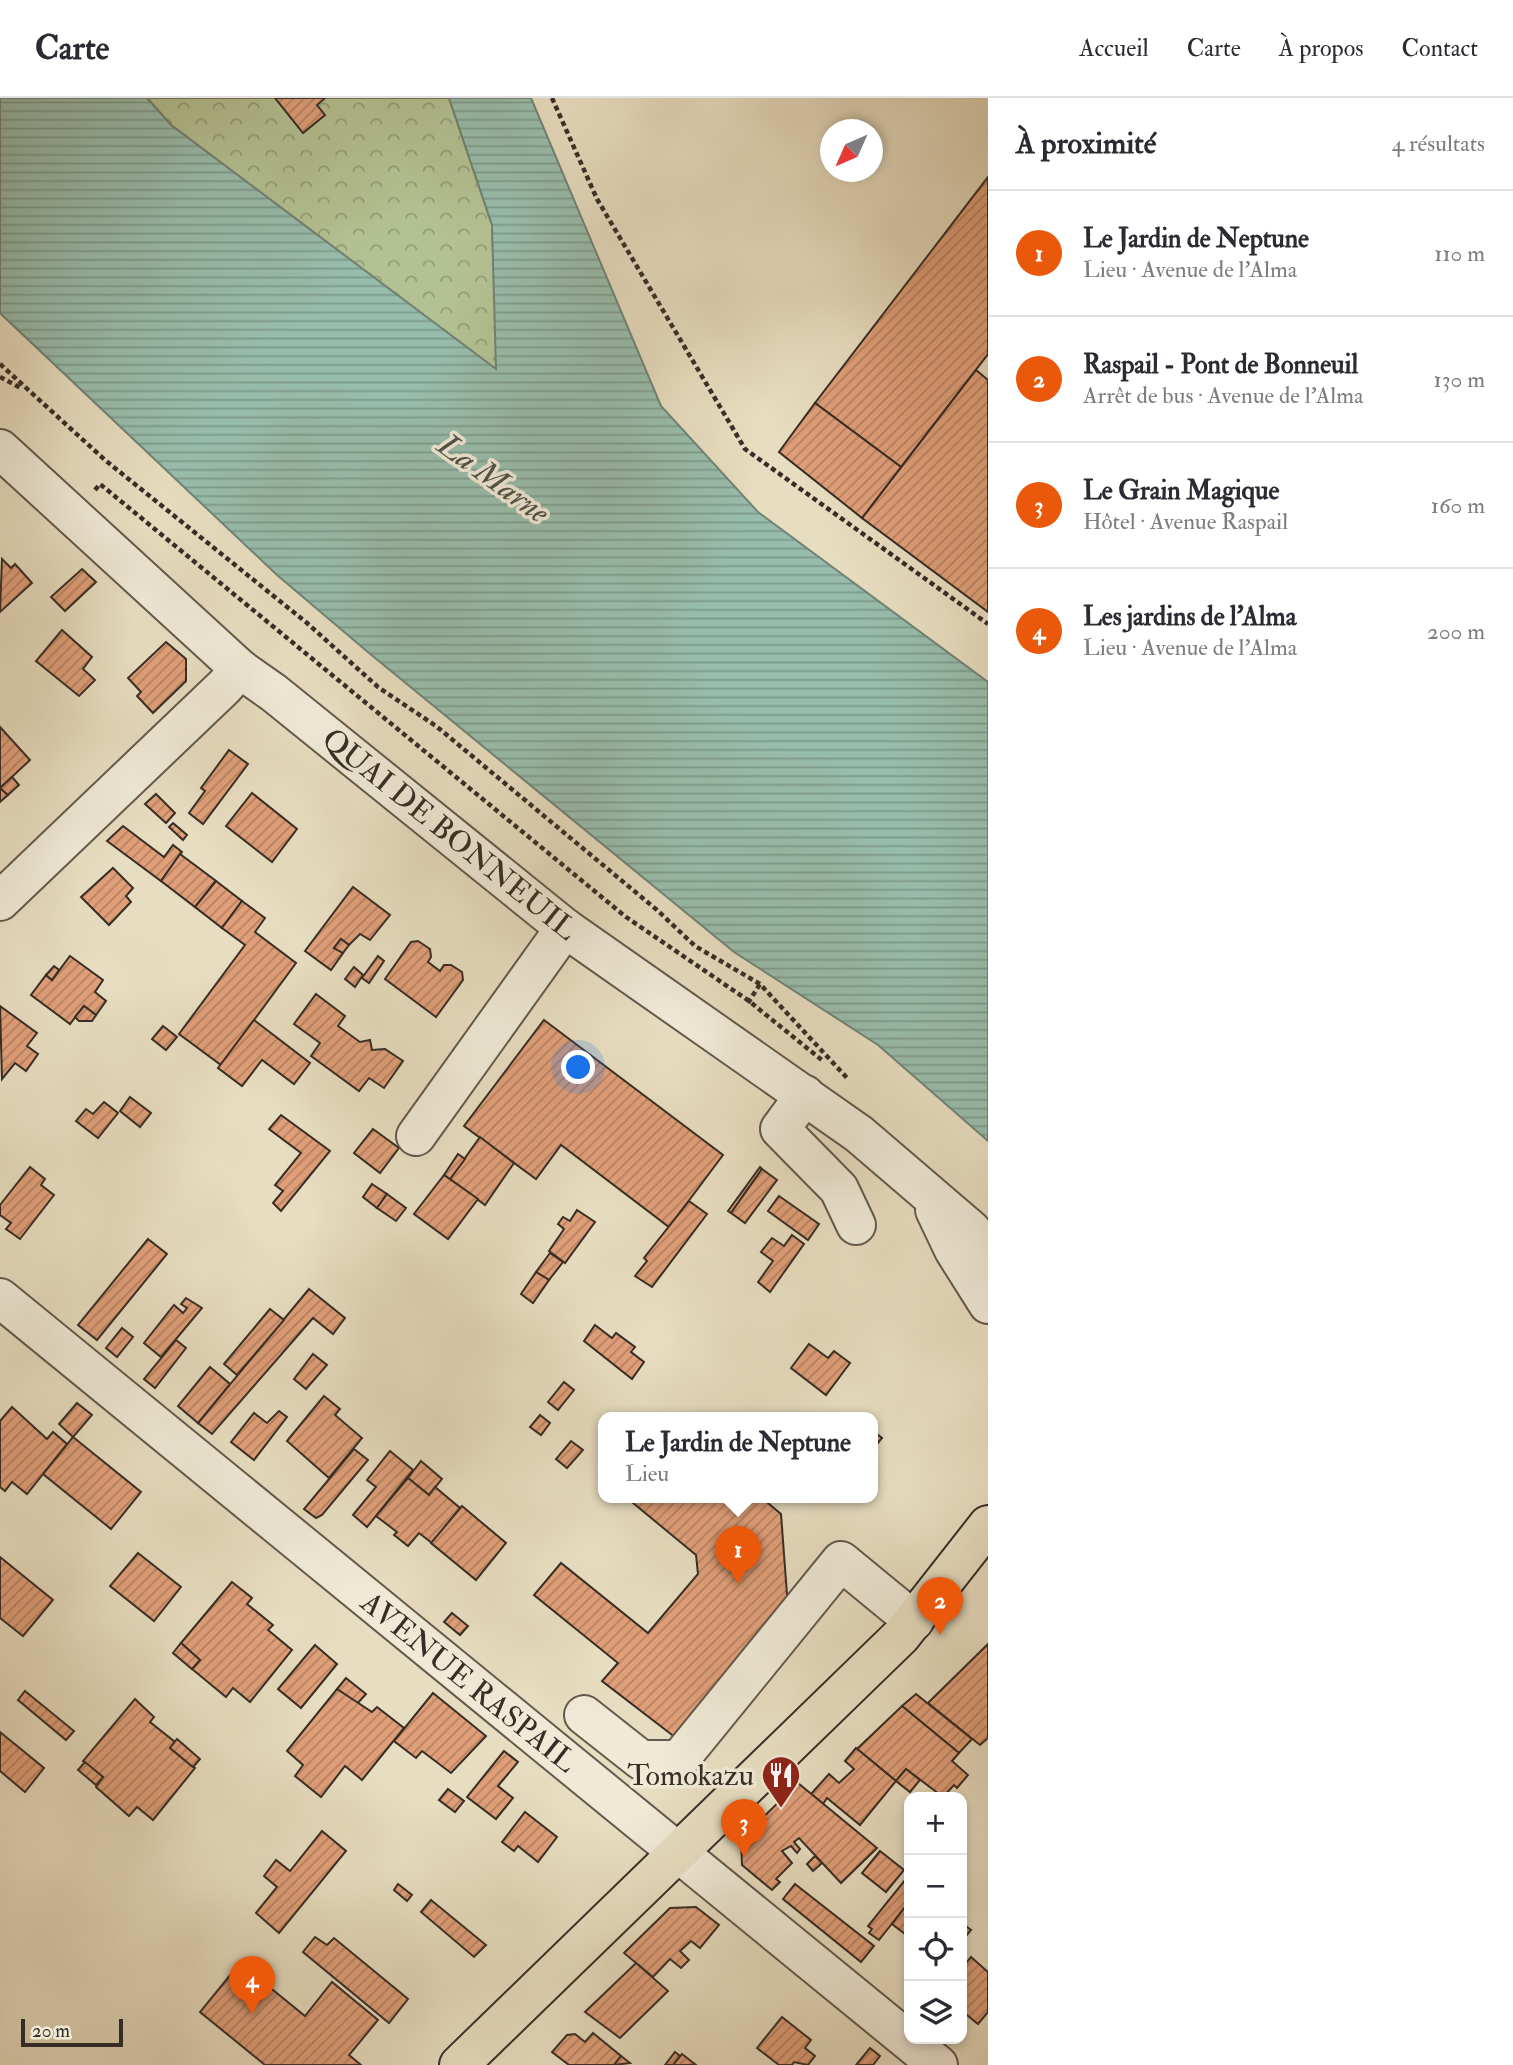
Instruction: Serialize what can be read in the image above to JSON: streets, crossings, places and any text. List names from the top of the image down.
{
  "streets": {
    "street": ["QUAI DE BONNEUIL", "AVENUE RASPAIL"]
  },
  "water": ["La Marne"],
  "places": {
    "restaurant": ["Tomokazu"]
  },
  "scale_bar": "20 m",
  "north": "bottom left",
  "page": {
    "header": "Carte",
    "nav": [
      "Accueil",
      "Carte",
      "À propos",
      "Contact"
    ],
    "heading": ["À proximité", "4 résultats"],
    "list": [
      {
        "mark": "1",
        "name": "Le Jardin de Neptune",
        "note": "Lieu · Avenue de l'Alma",
        "value": "110 m"
      },
      {
        "mark": "2",
        "name": "Raspail - Pont de Bonneuil",
        "note": "Arrêt de bus · Avenue de l'Alma",
        "value": "130 m"
      },
      {
        "mark": "3",
        "name": "Le Grain Magique",
        "note": "Hôtel · Avenue Raspail",
        "value": "160 m"
      },
      {
        "mark": "4",
        "name": "Les jardins de l'Alma",
        "note": "Lieu · Avenue de l'Alma",
        "value": "200 m"
      }
    ],
    "popup": ["Le Jardin de Neptune", "Lieu"],
    "pins": [
      "1",
      "2",
      "3",
      "4"
    ],
    "map_buttons": ["+", "−"],
    "scale": "20 m"
  }
}
